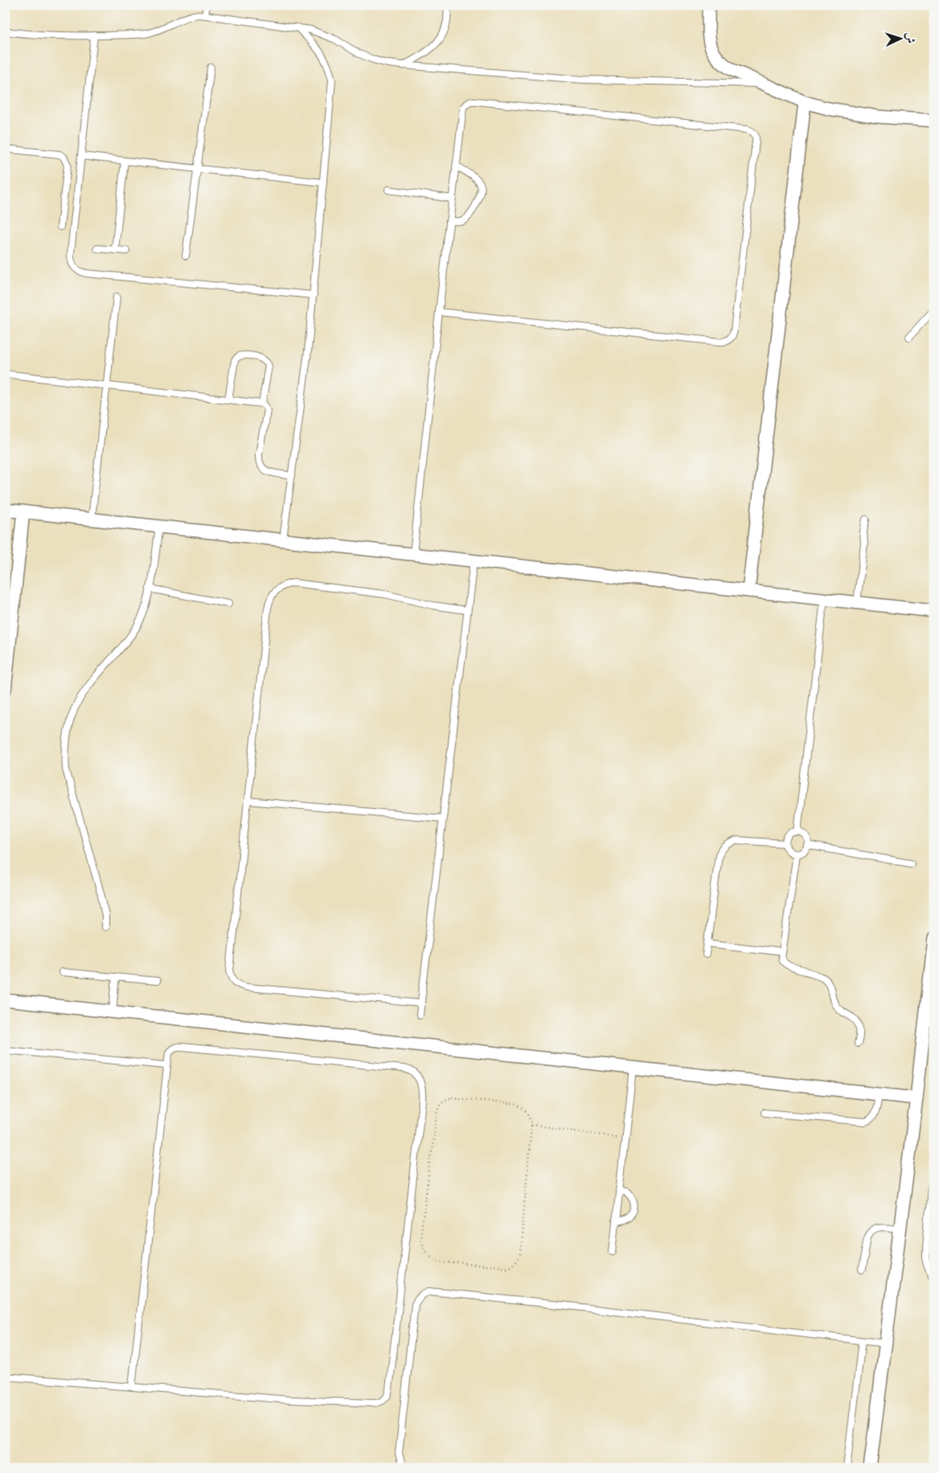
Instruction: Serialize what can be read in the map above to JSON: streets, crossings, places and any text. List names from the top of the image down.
{
  "north": "right"
}
